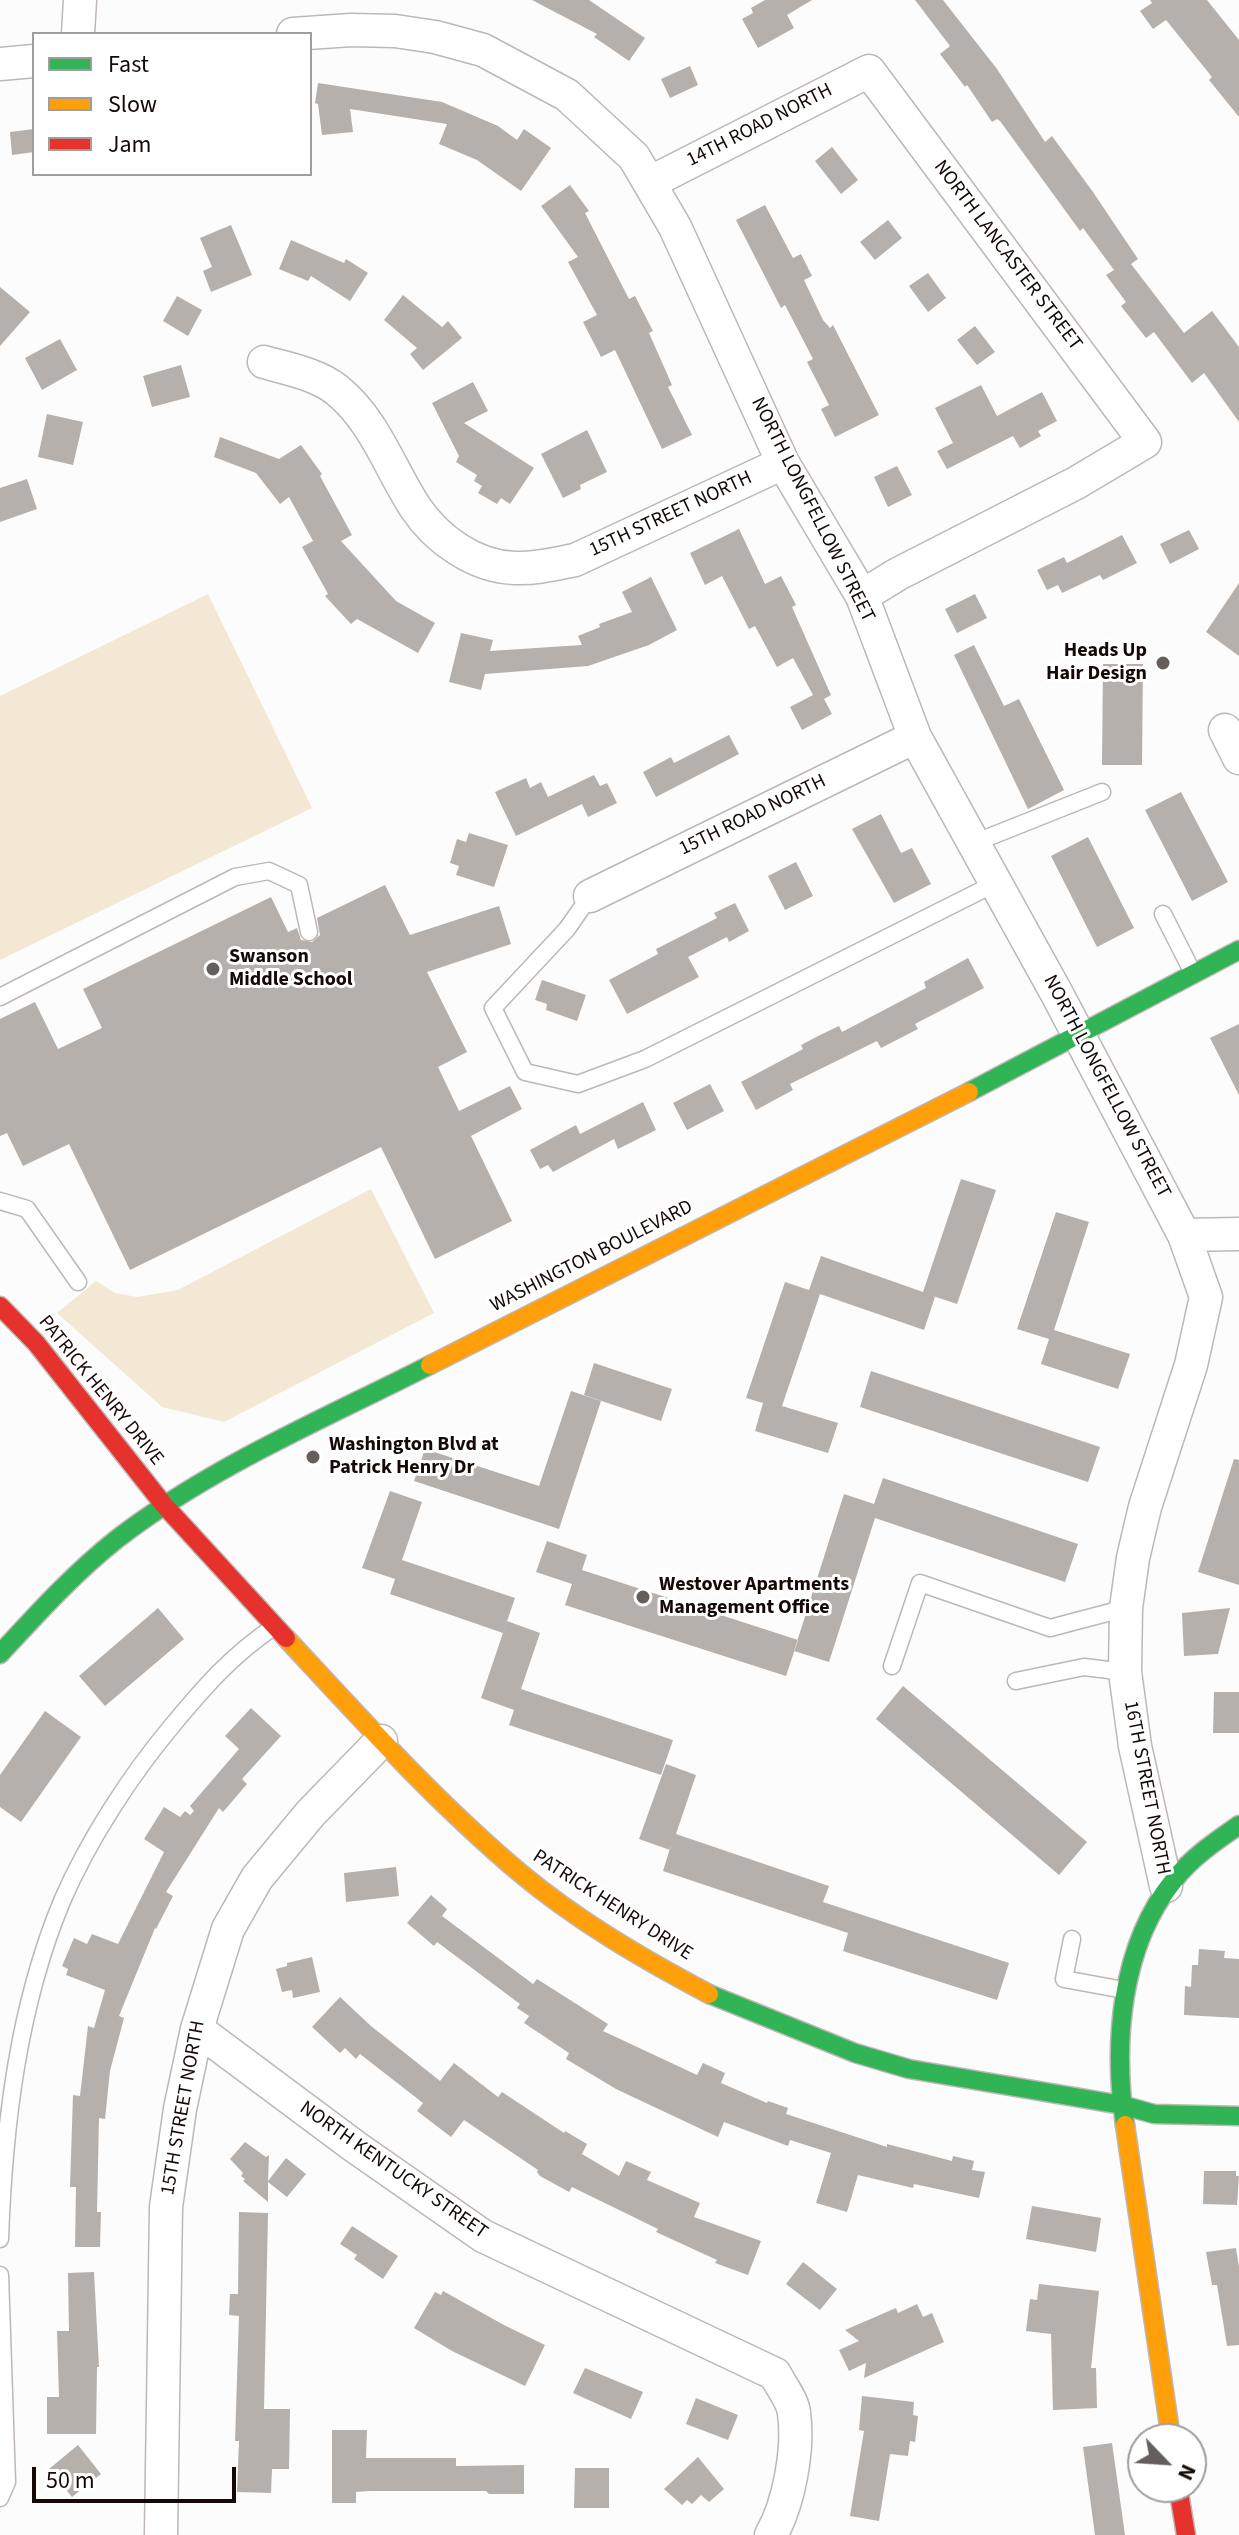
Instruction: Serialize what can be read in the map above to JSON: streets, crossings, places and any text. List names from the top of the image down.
{
  "streets": {
    "street": [
      "14TH ROAD NORTH",
      "NORTH LANCASTER STREET",
      "NORTH LONGFELLOW STREET",
      "15TH STREET NORTH",
      "15TH ROAD NORTH",
      "WASHINGTON BOULEVARD",
      "PATRICK HENRY DRIVE",
      "16TH STREET NORTH",
      "NORTH KENTUCKY STREET"
    ]
  },
  "crossings": [
    ["14TH ROAD NORTH", "NORTH LANCASTER STREET"],
    ["14TH ROAD NORTH", "NORTH LONGFELLOW STREET"],
    ["NORTH LANCASTER STREET", "NORTH LONGFELLOW STREET"],
    ["NORTH LONGFELLOW STREET", "15TH STREET NORTH"],
    ["NORTH LONGFELLOW STREET", "15TH ROAD NORTH"],
    ["NORTH LONGFELLOW STREET", "WASHINGTON BOULEVARD"],
    ["NORTH LONGFELLOW STREET", "16TH STREET NORTH"],
    ["15TH STREET NORTH", "PATRICK HENRY DRIVE"],
    ["15TH STREET NORTH", "NORTH KENTUCKY STREET"],
    ["WASHINGTON BOULEVARD", "PATRICK HENRY DRIVE"],
    ["PATRICK HENRY DRIVE", "16TH STREET NORTH"]
  ],
  "places": [
    "Heads Up Hair Design",
    "Swanson Middle School",
    "Washington Blvd at Patrick Henry Dr",
    "Westover Apartments Management Office"
  ],
  "legend": ["Fast", "Slow", "Jam"],
  "scale_bar": "50 m",
  "north": "bottom right"
}
